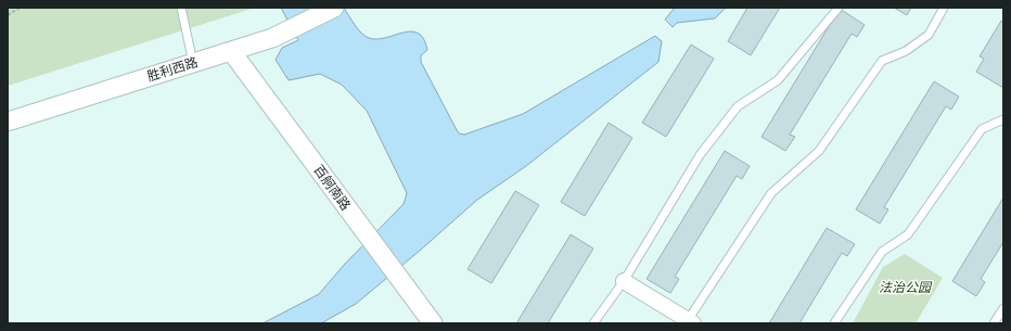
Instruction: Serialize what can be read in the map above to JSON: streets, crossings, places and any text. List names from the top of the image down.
{
  "streets": {
    "street": ["胜利西路", "百舸南路"]
  },
  "crossings": [
    ["胜利西路", "百舸南路"]
  ],
  "parks": ["法治公园"]
}
